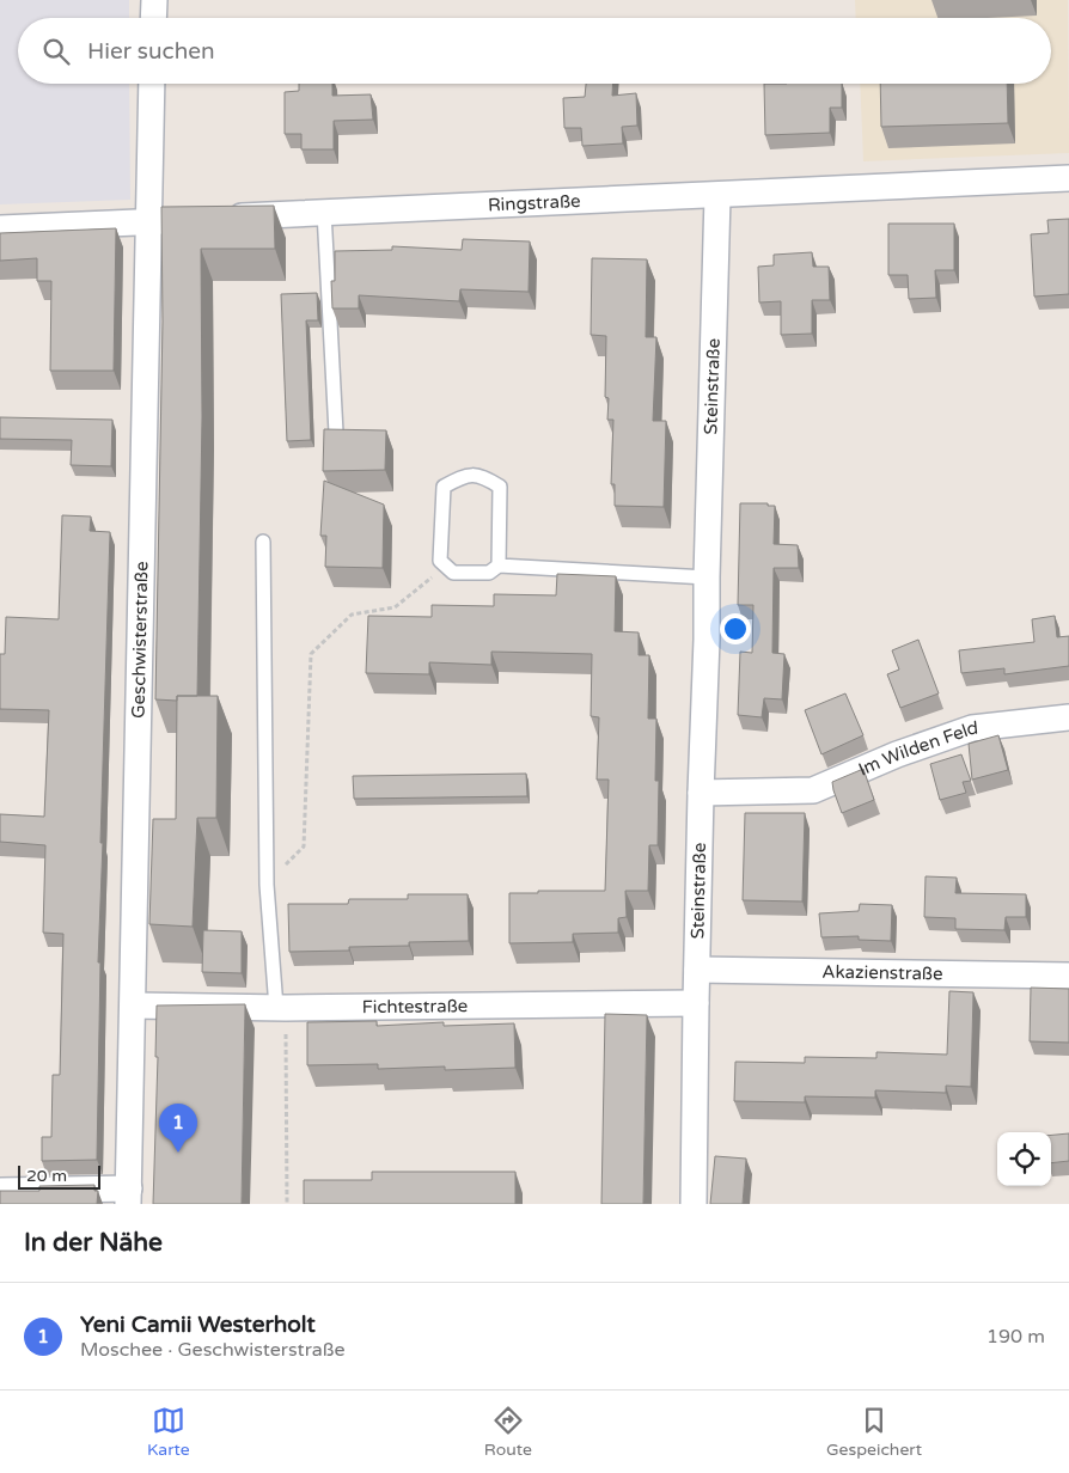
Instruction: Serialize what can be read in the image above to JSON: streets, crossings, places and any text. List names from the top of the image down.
{
  "streets": {
    "street": [
      "Ringstraße",
      "Steinstraße",
      "Geschwisterstraße",
      "Im Wilden Feld",
      "Akazienstraße",
      "Fichtestraße"
    ]
  },
  "crossings": [
    ["Ringstraße", "Steinstraße"],
    ["Steinstraße", "Im Wilden Feld"],
    ["Steinstraße", "Akazienstraße"],
    ["Steinstraße", "Fichtestraße"],
    ["Geschwisterstraße", "Fichtestraße"]
  ],
  "scale_bar": "20 m",
  "page": {
    "search": "Hier suchen",
    "pins": "1",
    "scale": "20 m",
    "heading": "In der Nähe",
    "list": [
      {
        "mark": "1",
        "name": "Yeni Camii Westerholt",
        "note": "Moschee · Geschwisterstraße",
        "value": "190 m"
      }
    ],
    "nav": ["Karte", "Route", "Gespeichert"]
  }
}
